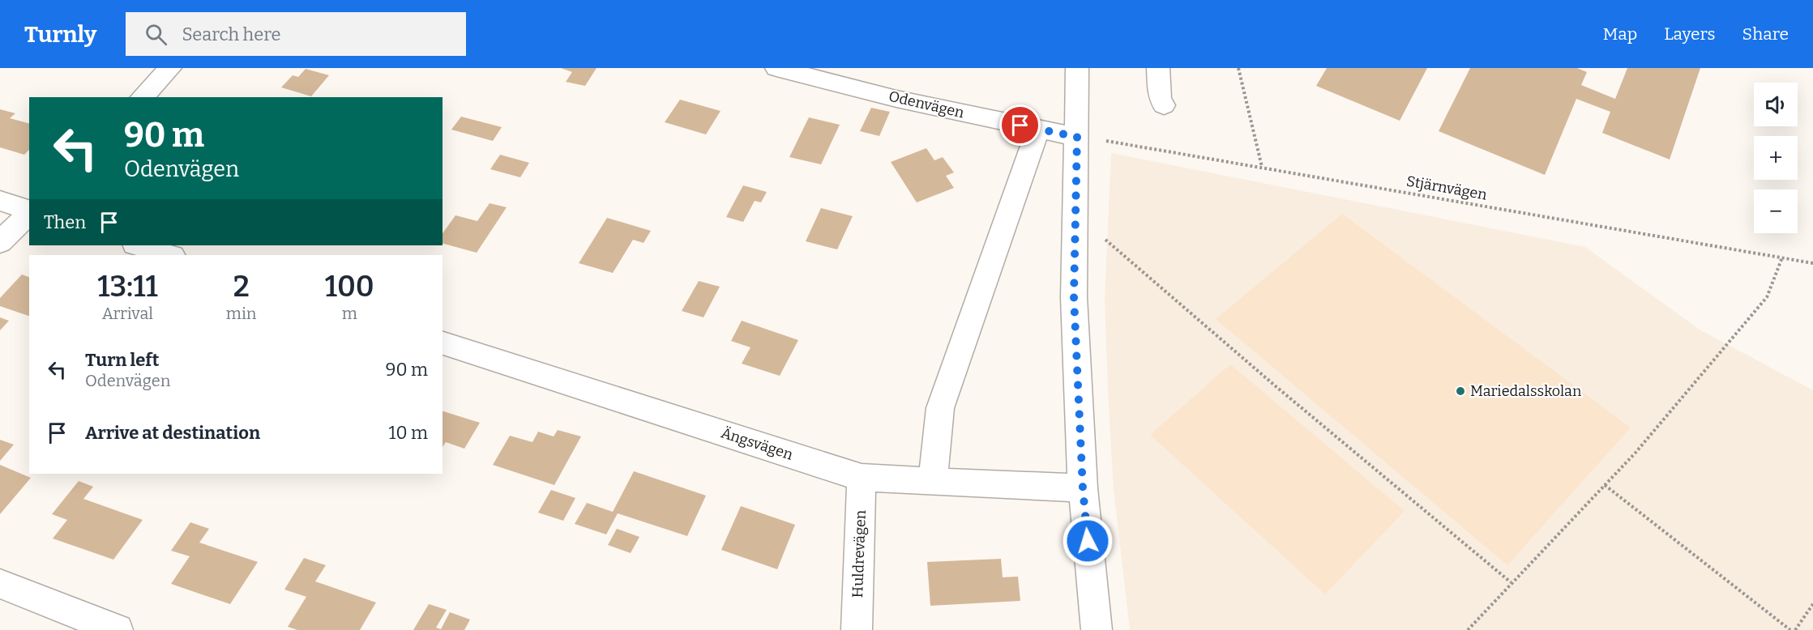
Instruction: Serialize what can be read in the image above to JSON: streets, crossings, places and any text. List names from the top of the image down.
{
  "streets": {
    "street": ["Odenvägen", "Ängsvägen", "Huldrevägen"],
    "path": ["Stjärnvägen"]
  },
  "crossings": [
    ["Odenvägen", "Stjärnvägen"],
    ["Ängsvägen", "Huldrevägen"]
  ],
  "places": ["Mariedalsskolan"],
  "page": {
    "header": "Turnly",
    "search": "Search here",
    "nav": ["Map", "Layers", "Share"],
    "map_buttons": ["+", "−"],
    "turn": ["90 m", "Odenvägen"],
    "then": "Then",
    "eta": [
      "13:11",
      "Arrival",
      "2",
      "min",
      "100",
      "m"
    ],
    "list": [
      {
        "name": "Turn left",
        "note": "Odenvägen",
        "value": "90 m"
      },
      {
        "name": "Arrive at destination",
        "value": "10 m"
      }
    ]
  }
}
